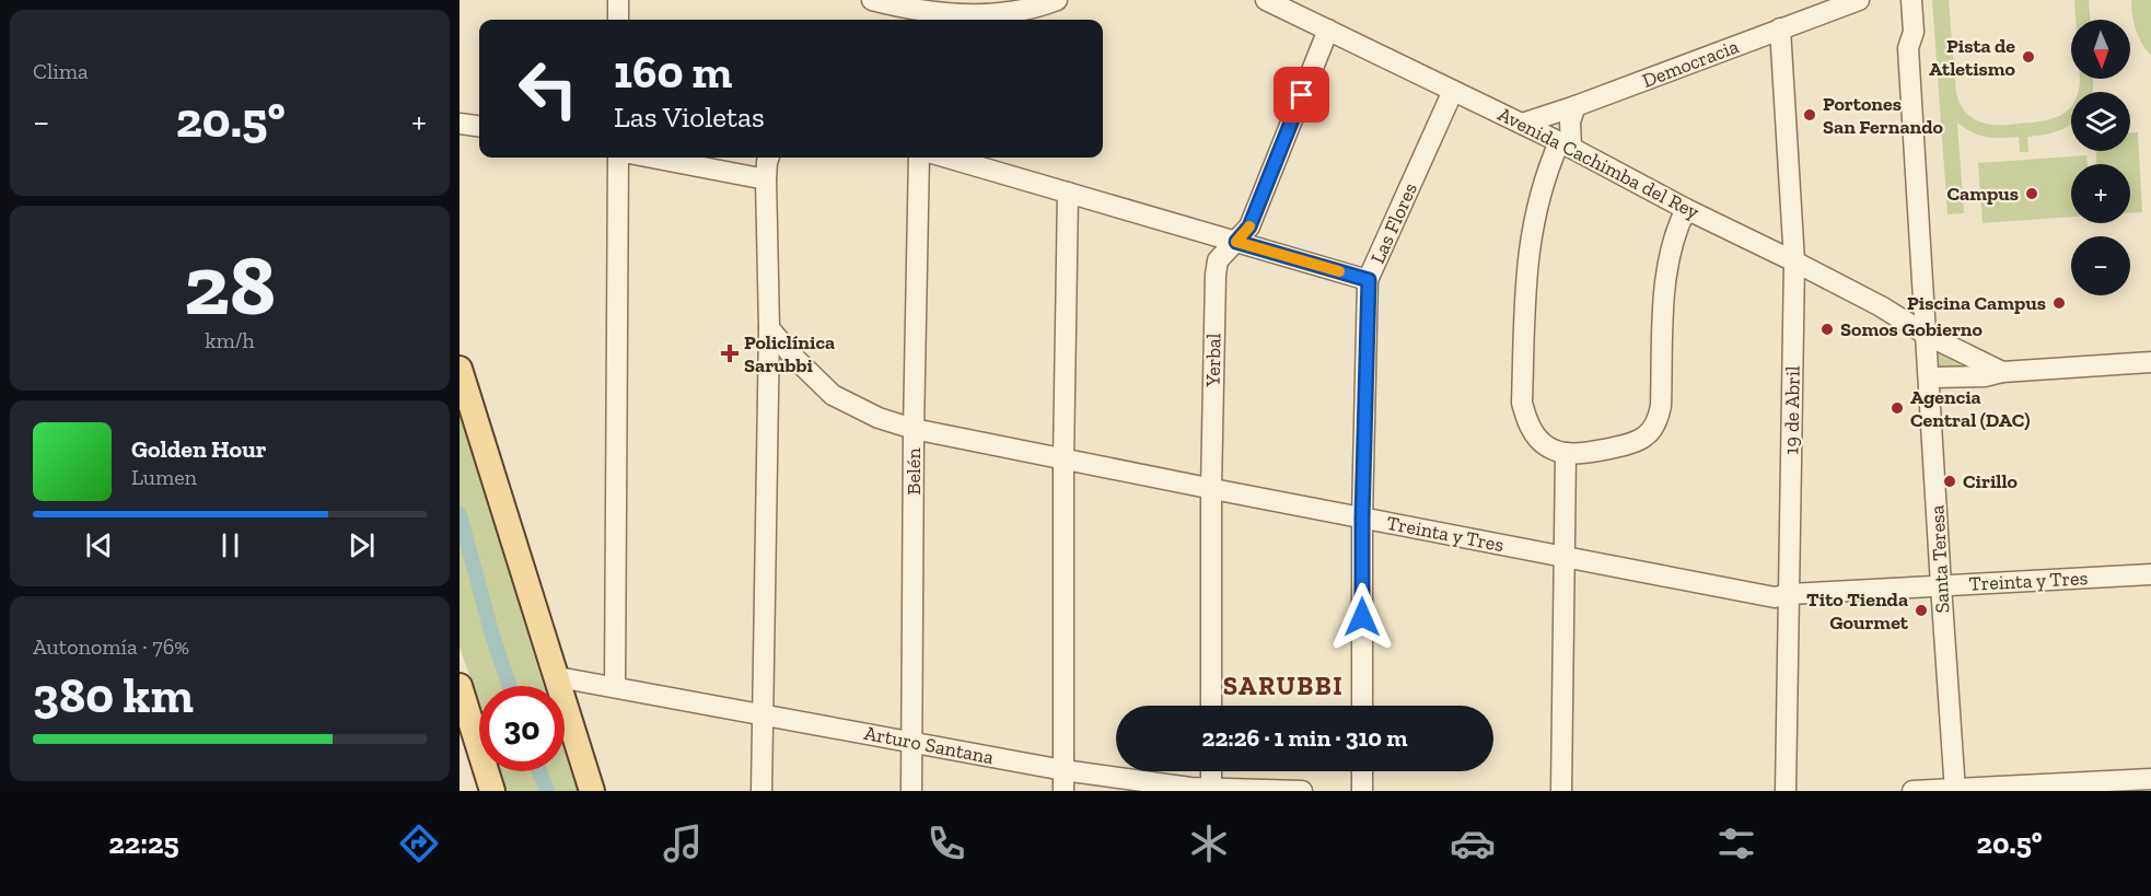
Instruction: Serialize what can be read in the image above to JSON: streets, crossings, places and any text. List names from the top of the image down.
{
  "streets": {
    "street": [
      "Democracia",
      "Avenida Cachimba del Rey",
      "Las Flores",
      "Yerbal",
      "19 de Abril",
      "Belén",
      "Treinta y Tres",
      "Santa Teresa",
      "Arturo Santana"
    ]
  },
  "crossings": [
    ["Democracia", "Avenida Cachimba del Rey"],
    ["Democracia", "19 de Abril"],
    ["Avenida Cachimba del Rey", "Las Flores"],
    ["Avenida Cachimba del Rey", "Yerbal"],
    ["Avenida Cachimba del Rey", "19 de Abril"],
    ["Avenida Cachimba del Rey", "Santa Teresa"],
    ["Las Flores", "Treinta y Tres"],
    ["Yerbal", "Treinta y Tres"],
    ["19 de Abril", "Treinta y Tres"],
    ["Belén", "Treinta y Tres"],
    ["Belén", "Arturo Santana"],
    ["Treinta y Tres", "Santa Teresa"]
  ],
  "districts": ["SARUBBI"],
  "places": {
    "other": [
      "Pista de Atletismo",
      "Portones San Fernando",
      "Campus",
      "Piscina Campus",
      "Somos Gobierno",
      "Agencia Central (DAC)",
      "Cirillo",
      "Tito Tienda Gourmet"
    ],
    "health": ["Policlínica Sarubbi"]
  },
  "north": "bottom",
  "page": {
    "tile": [
      "Clima",
      ["28", "km/h"],
      ["Autonomía · 76%", "380 km"]
    ],
    "map_buttons": ["+", "−"],
    "turn": ["160 m", "Las Violetas"],
    "heat": ["−", "20.5°", "+"],
    "song": ["Golden Hour", "Lumen"],
    "limit": "30",
    "trip": "22:26 · 1 min · 310 m",
    "tabs": ["22:25", "20.5°"]
  }
}
